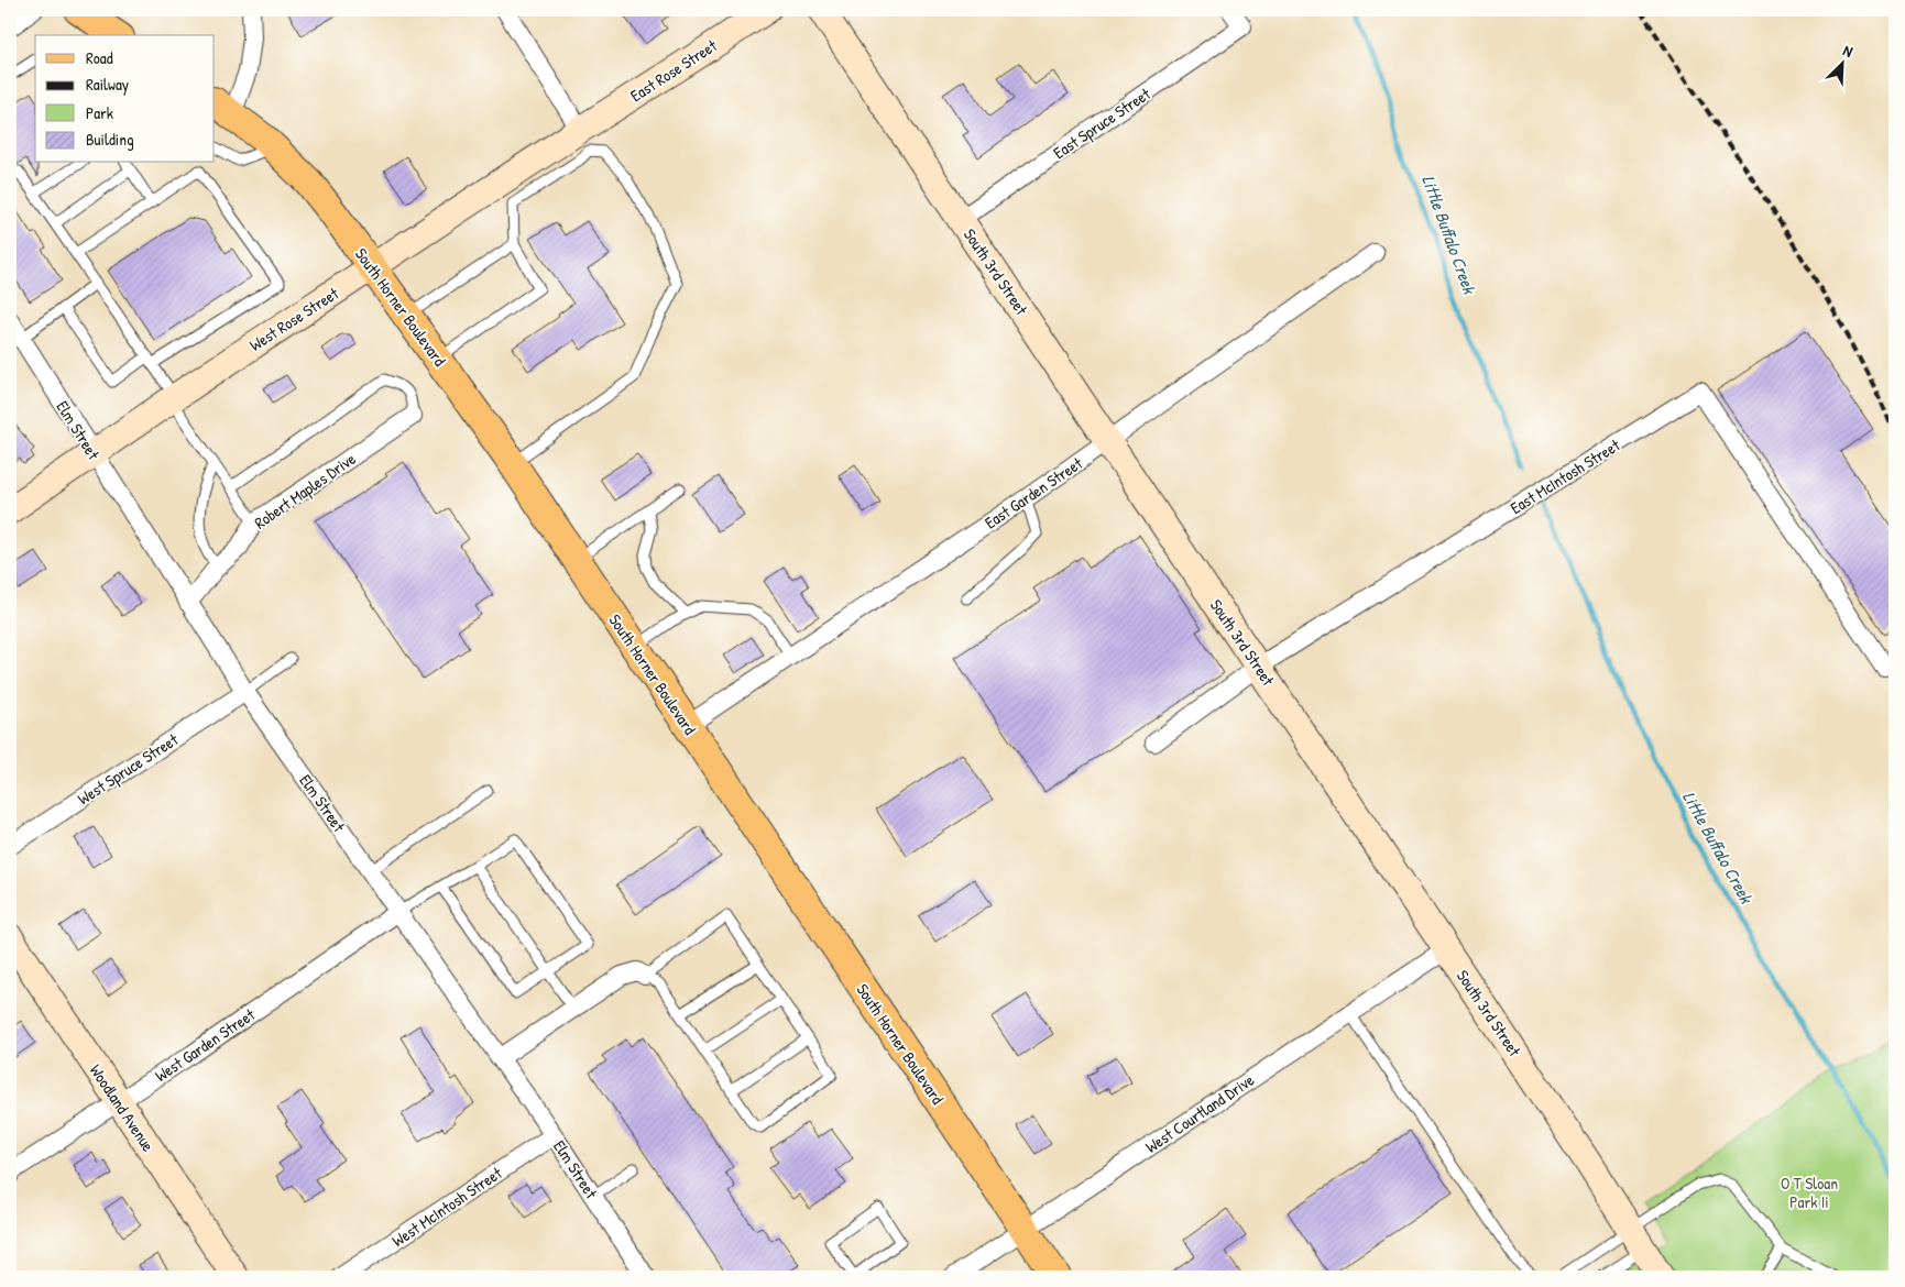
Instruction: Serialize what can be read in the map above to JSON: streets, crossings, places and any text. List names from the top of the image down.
{
  "streets": {
    "main road": ["South Horner Boulevard"],
    "street": [
      "East Rose Street",
      "East Spruce Street",
      "South 3rd Street",
      "West Rose Street",
      "Elm Street",
      "East McIntosh Street",
      "Robert Maples Drive",
      "East Garden Street",
      "West Spruce Street",
      "West Garden Street",
      "Woodland Avenue",
      "West Courtland Drive",
      "West McIntosh Street"
    ]
  },
  "crossings": [
    ["East Rose Street", "West Rose Street"],
    ["East Spruce Street", "South 3rd Street"],
    ["South 3rd Street", "East McIntosh Street"],
    ["South 3rd Street", "East Garden Street"],
    ["South 3rd Street", "West Courtland Drive"],
    ["South Horner Boulevard", "West Rose Street"],
    ["South Horner Boulevard", "East Garden Street"],
    ["South Horner Boulevard", "West Courtland Drive"],
    ["West Rose Street", "Elm Street"],
    ["Elm Street", "Robert Maples Drive"],
    ["Elm Street", "West Spruce Street"],
    ["Elm Street", "West Garden Street"],
    ["Elm Street", "West McIntosh Street"],
    ["West Garden Street", "Woodland Avenue"]
  ],
  "water": ["Little Buffalo Creek"],
  "parks": ["O T Sloan Park Ii"],
  "legend": [
    "Road",
    "Railway",
    "Park",
    "Building"
  ],
  "north": "top right"
}
